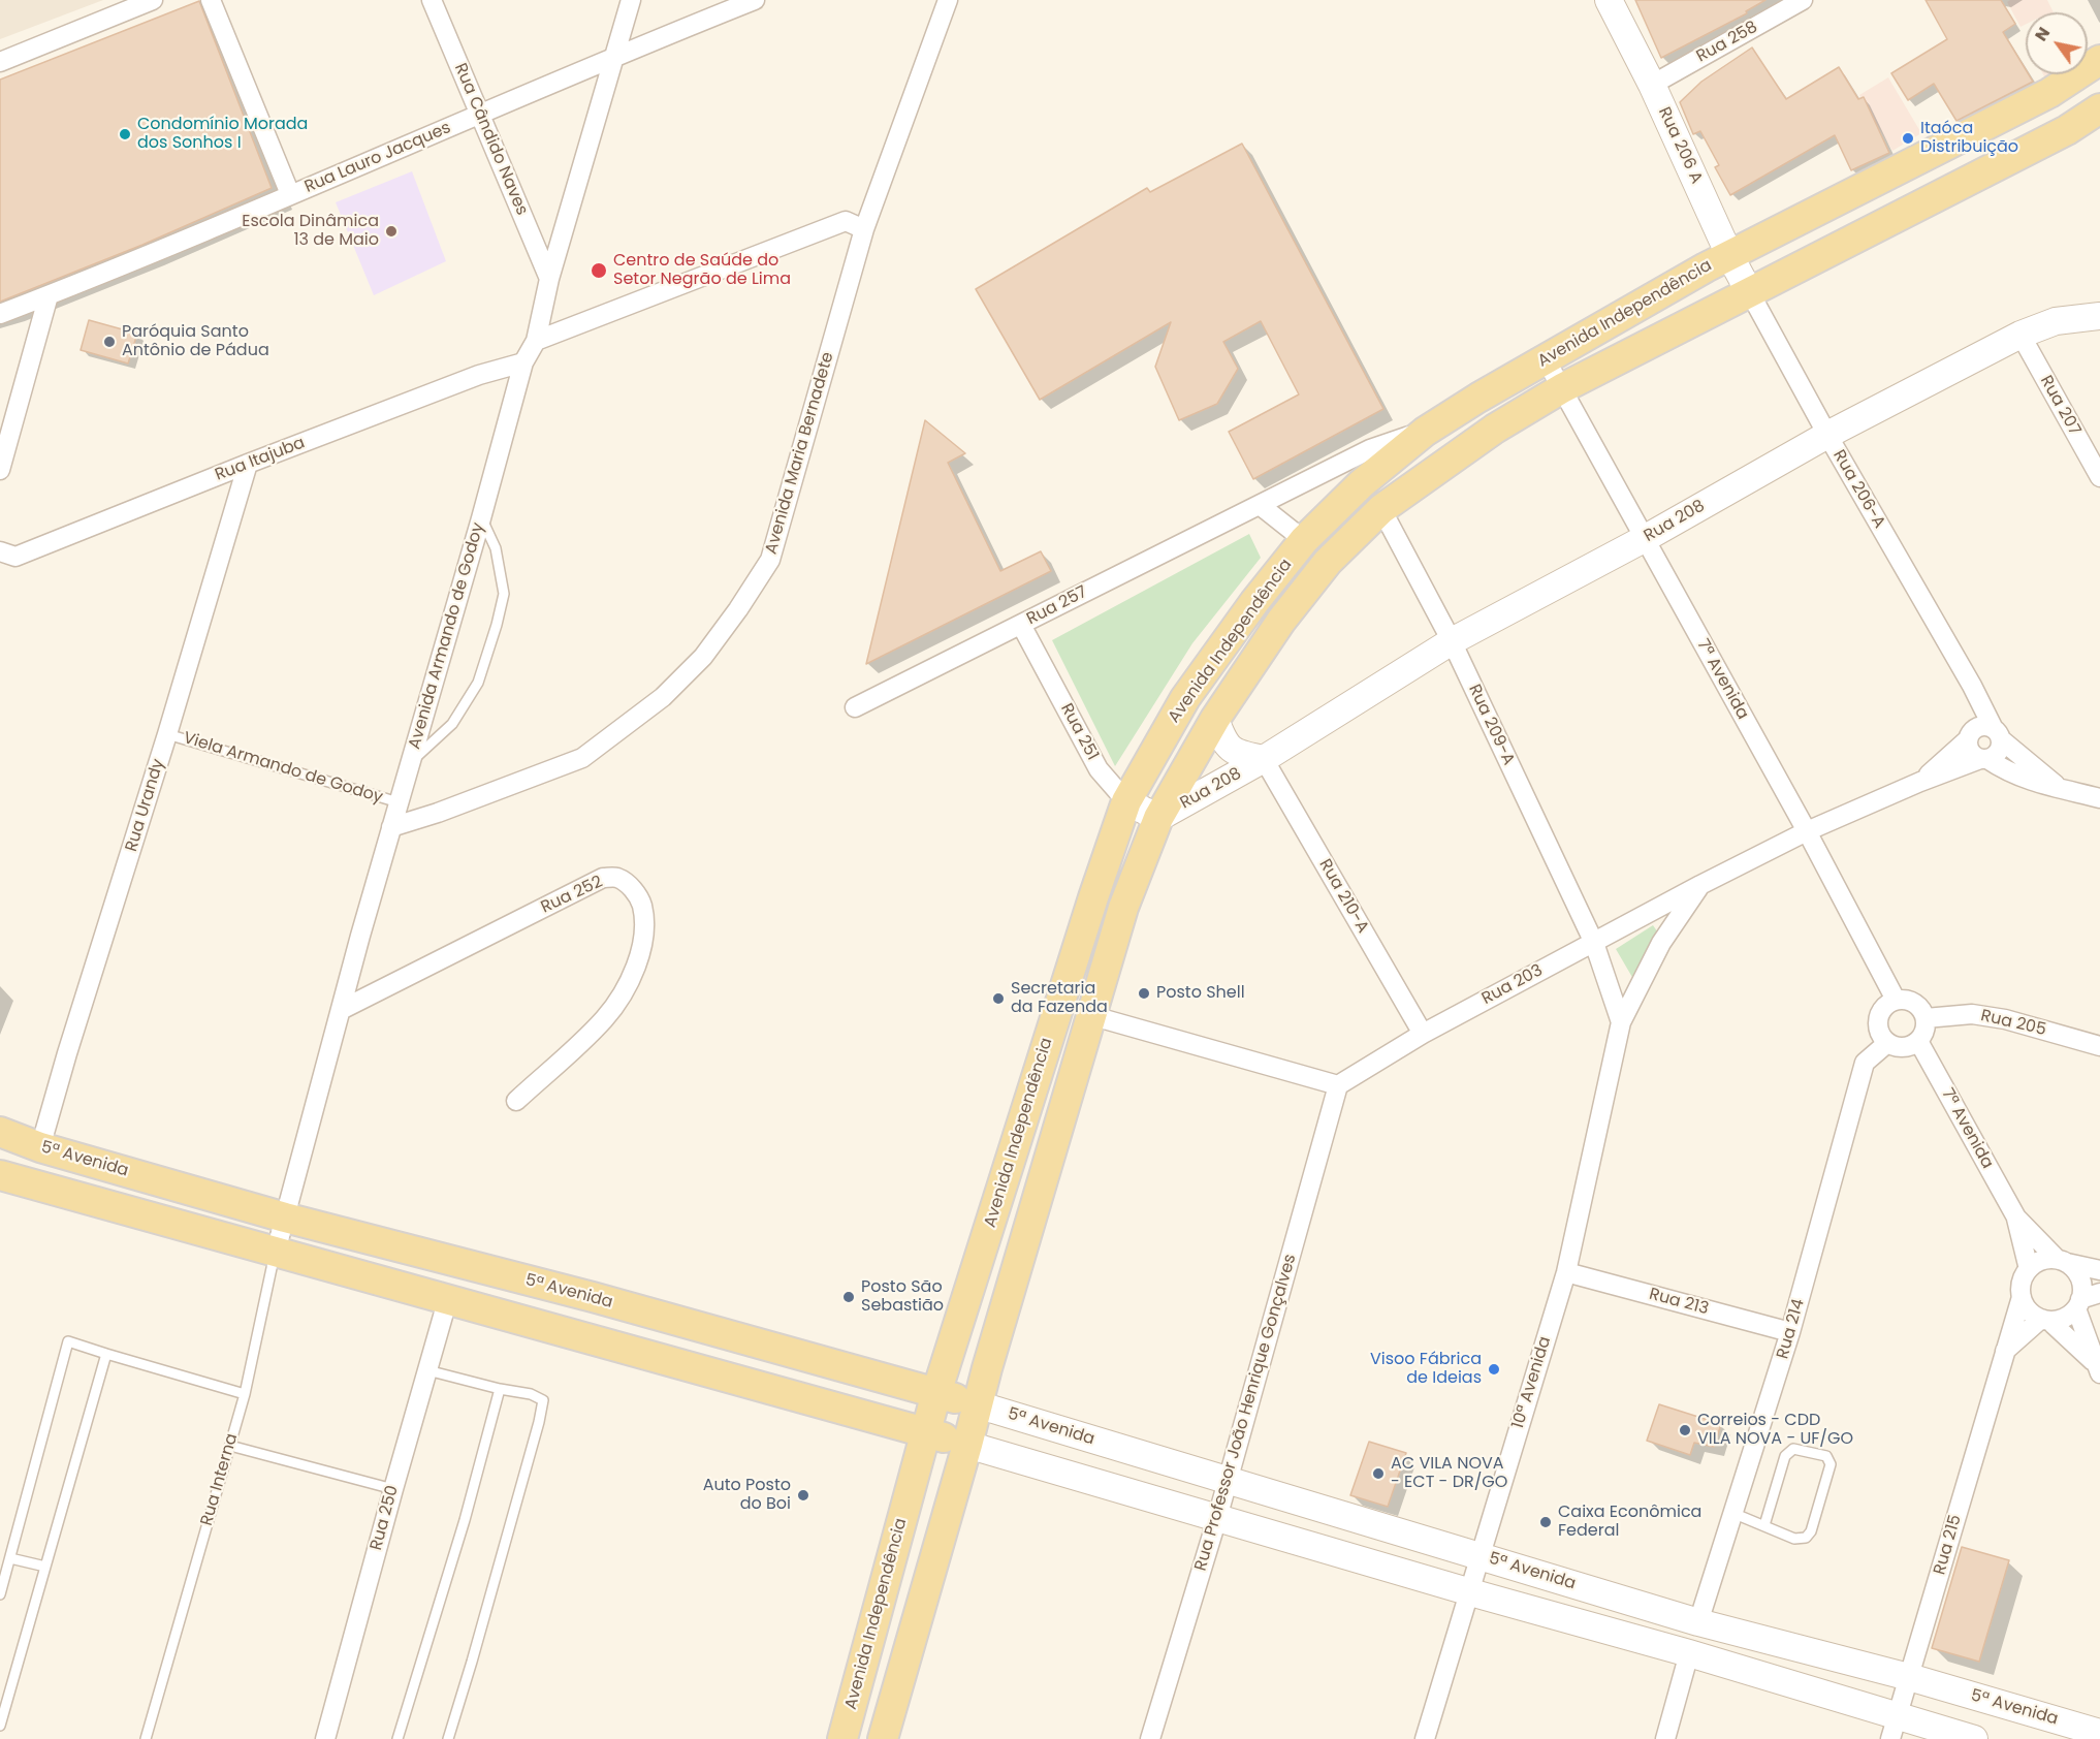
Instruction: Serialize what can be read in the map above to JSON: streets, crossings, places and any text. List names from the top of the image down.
{
  "streets": {
    "main road": [
      "Rua 206 A",
      "Avenida Independência",
      "Rua 208",
      "Rua 251",
      "5ª Avenida"
    ],
    "street": [
      "Rua 258",
      "Rua Cândido Naves",
      "Rua Lauro Jacques",
      "Rua 207",
      "Avenida Maria Bernadete",
      "Rua Itajuba",
      "Rua 206-A",
      "Rua 257",
      "Avenida Armando de Godoy",
      "7ª Avenida",
      "Rua 209-A",
      "Rua Urandy",
      "Rua 252",
      "Rua 210-A",
      "Rua 203",
      "Rua 205",
      "Rua 213",
      "Rua 214",
      "10ª Avenida",
      "Rua Professor João Henrique Gonçalves",
      "Rua Interna",
      "Rua 250",
      "Rua 215"
    ],
    "lane": ["Viela Armando de Godoy"]
  },
  "crossings": [
    ["Rua 258", "Rua 206 A"],
    ["Rua Cândido Naves", "Rua Lauro Jacques"],
    ["Rua Cândido Naves", "Avenida Armando de Godoy"],
    ["Rua 206 A", "Avenida Independência"],
    ["Rua 206 A", "Rua 206-A"],
    ["Rua Lauro Jacques", "Avenida Armando de Godoy"],
    ["Avenida Independência", "Rua 206-A"],
    ["Avenida Independência", "Rua 208"],
    ["Avenida Independência", "Rua 257"],
    ["Avenida Independência", "7ª Avenida"],
    ["Avenida Independência", "Rua 209-A"],
    ["Avenida Independência", "Rua 251"],
    ["Avenida Independência", "5ª Avenida"],
    ["Rua 207", "Rua 208"],
    ["Avenida Maria Bernadete", "Avenida Armando de Godoy"],
    ["Rua Itajuba", "Avenida Armando de Godoy"],
    ["Rua Itajuba", "Rua Urandy"],
    ["Rua 206-A", "Rua 208"],
    ["Rua 206-A", "Rua 203"],
    ["Rua 208", "7ª Avenida"],
    ["Rua 208", "Rua 209-A"],
    ["Rua 208", "Rua 251"],
    ["Rua 208", "Rua 210-A"],
    ["Rua 257", "Rua 251"],
    ["Avenida Armando de Godoy", "Viela Armando de Godoy"],
    ["Avenida Armando de Godoy", "Rua 252"],
    ["Avenida Armando de Godoy", "5ª Avenida"],
    ["Avenida Armando de Godoy", "Rua Interna"],
    ["7ª Avenida", "Rua 203"],
    ["7ª Avenida", "Rua 205"],
    ["7ª Avenida", "Rua 214"],
    ["7ª Avenida", "Rua 215"],
    ["Rua 209-A", "Rua 203"],
    ["Viela Armando de Godoy", "Rua Urandy"],
    ["Rua Urandy", "5ª Avenida"],
    ["Rua 210-A", "Rua 203"],
    ["Rua 203", "10ª Avenida"],
    ["Rua 203", "Rua Professor João Henrique Gonçalves"],
    ["Rua 205", "Rua 214"],
    ["5ª Avenida", "Rua 214"],
    ["5ª Avenida", "10ª Avenida"],
    ["5ª Avenida", "Rua Professor João Henrique Gonçalves"],
    ["5ª Avenida", "Rua Interna"],
    ["5ª Avenida", "Rua 250"],
    ["5ª Avenida", "Rua 215"],
    ["Rua 213", "Rua 214"],
    ["Rua 213", "10ª Avenida"]
  ],
  "places": [
    "Condomínio Morada dos Sonhos I",
    "Itaóca Distribuição",
    "Escola Dinâmica 13 de Maio",
    "Centro de Saúde do Setor Negrão de Lima",
    "Paróquia Santo Antônio de Pádua",
    "Posto Shell",
    "Secretaria da Fazenda",
    "Posto São Sebastião",
    "Visoo Fábrica de Ideias",
    "Correios - CDD VILA NOVA - UF/GO",
    "AC VILA NOVA - ECT - DR/GO",
    "Auto Posto do Boi",
    "Caixa Econômica Federal"
  ],
  "north": "top left"
}
